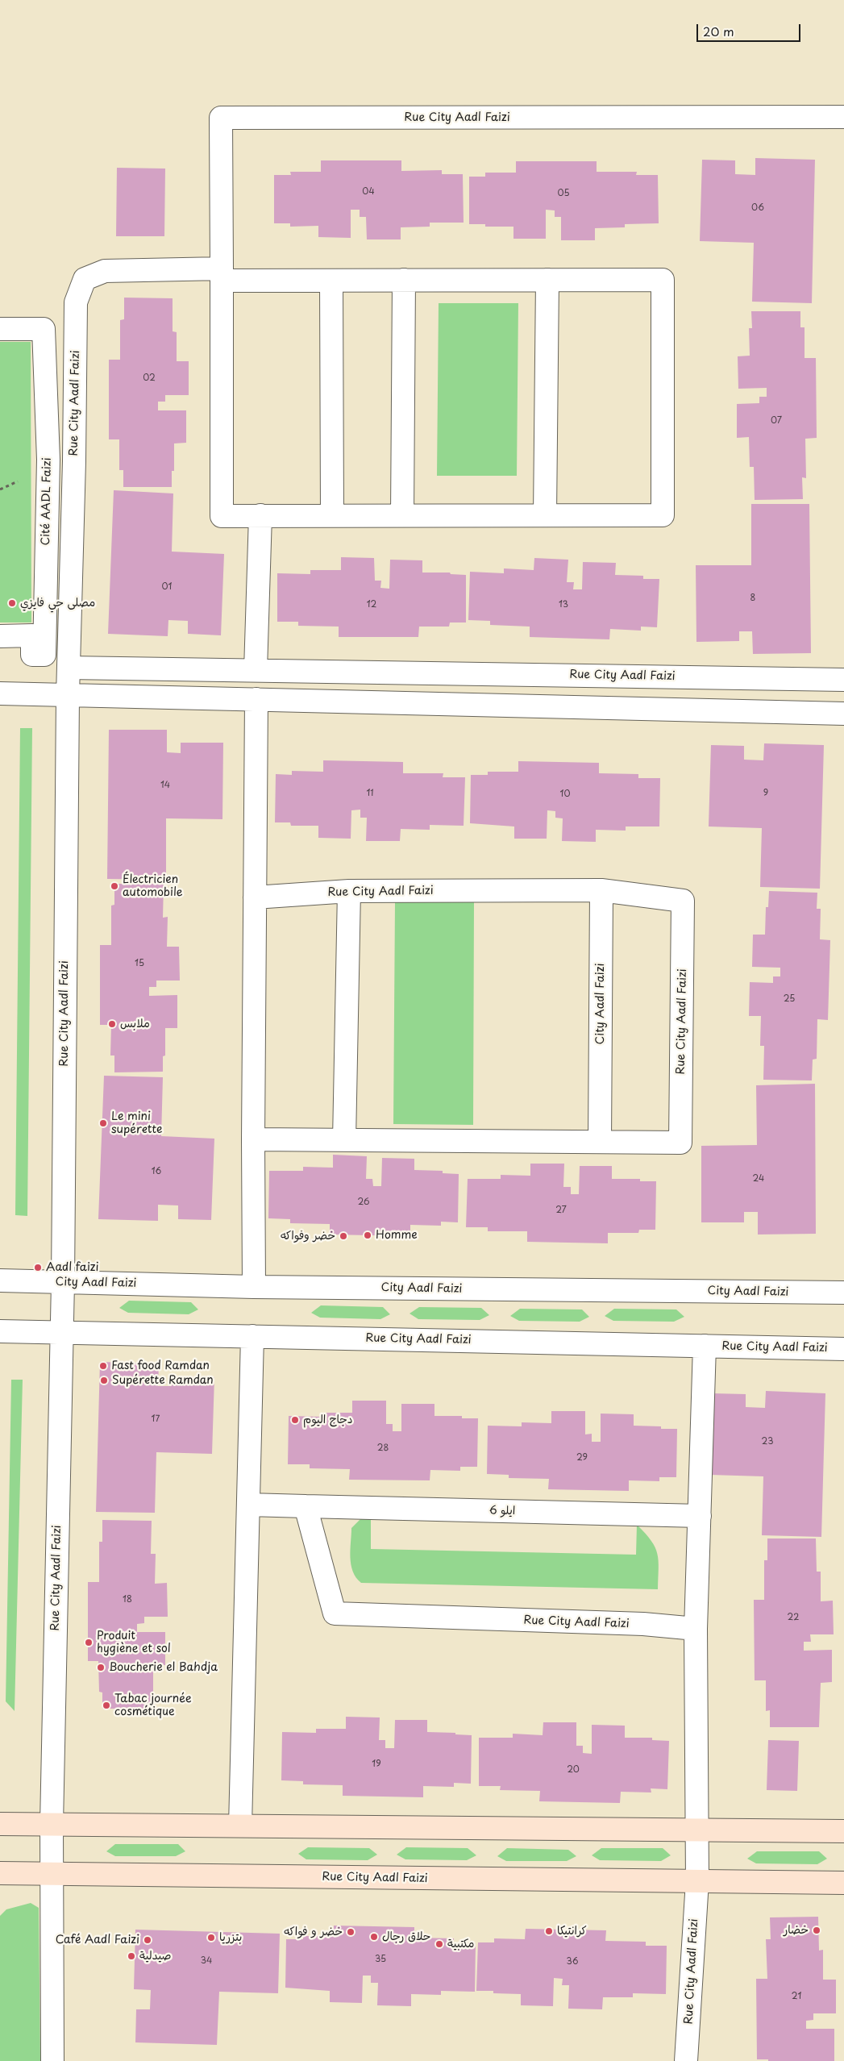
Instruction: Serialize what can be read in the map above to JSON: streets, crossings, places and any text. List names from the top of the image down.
{
  "streets": {
    "main road": ["Rue City Aadl Faizi"],
    "street": ["Cité AADL Faizi", "City Aadl Faizi", "ايلو 6"]
  },
  "crossings": [
    ["Rue City Aadl Faizi", "City Aadl Faizi"],
    ["Rue City Aadl Faizi", "ايلو 6"]
  ],
  "places": [
    "مصلى حي فايزي",
    "Électricien automobile",
    "ملابس",
    "Le mini supérette",
    "Homme",
    "خضر وفواكه",
    "Aadl faizi",
    "Fast food Ramdan",
    "Supérette Ramdan",
    "دجاج اليوم",
    "Produit hygiène et sol",
    "Boucherie el Bahdja",
    "Tabac journée cosmétique",
    "خضار",
    "كرانتيكا",
    "خضر و فواكه",
    "حلاق رجال",
    "بتزريا",
    "Café Aadl Faizi",
    "مكتبية",
    "صيدلية"
  ],
  "house_numbers": [
    "04",
    "05",
    "06",
    "02",
    "07",
    "01",
    "8",
    "12",
    "13",
    "14",
    "11",
    "9",
    "10",
    "15",
    "25",
    "16",
    "24",
    "26",
    "27",
    "17",
    "23",
    "28",
    "29",
    "18",
    "22",
    "19",
    "20",
    "35",
    "34",
    "36",
    "21"
  ],
  "scale_bar": "20 m"
}
